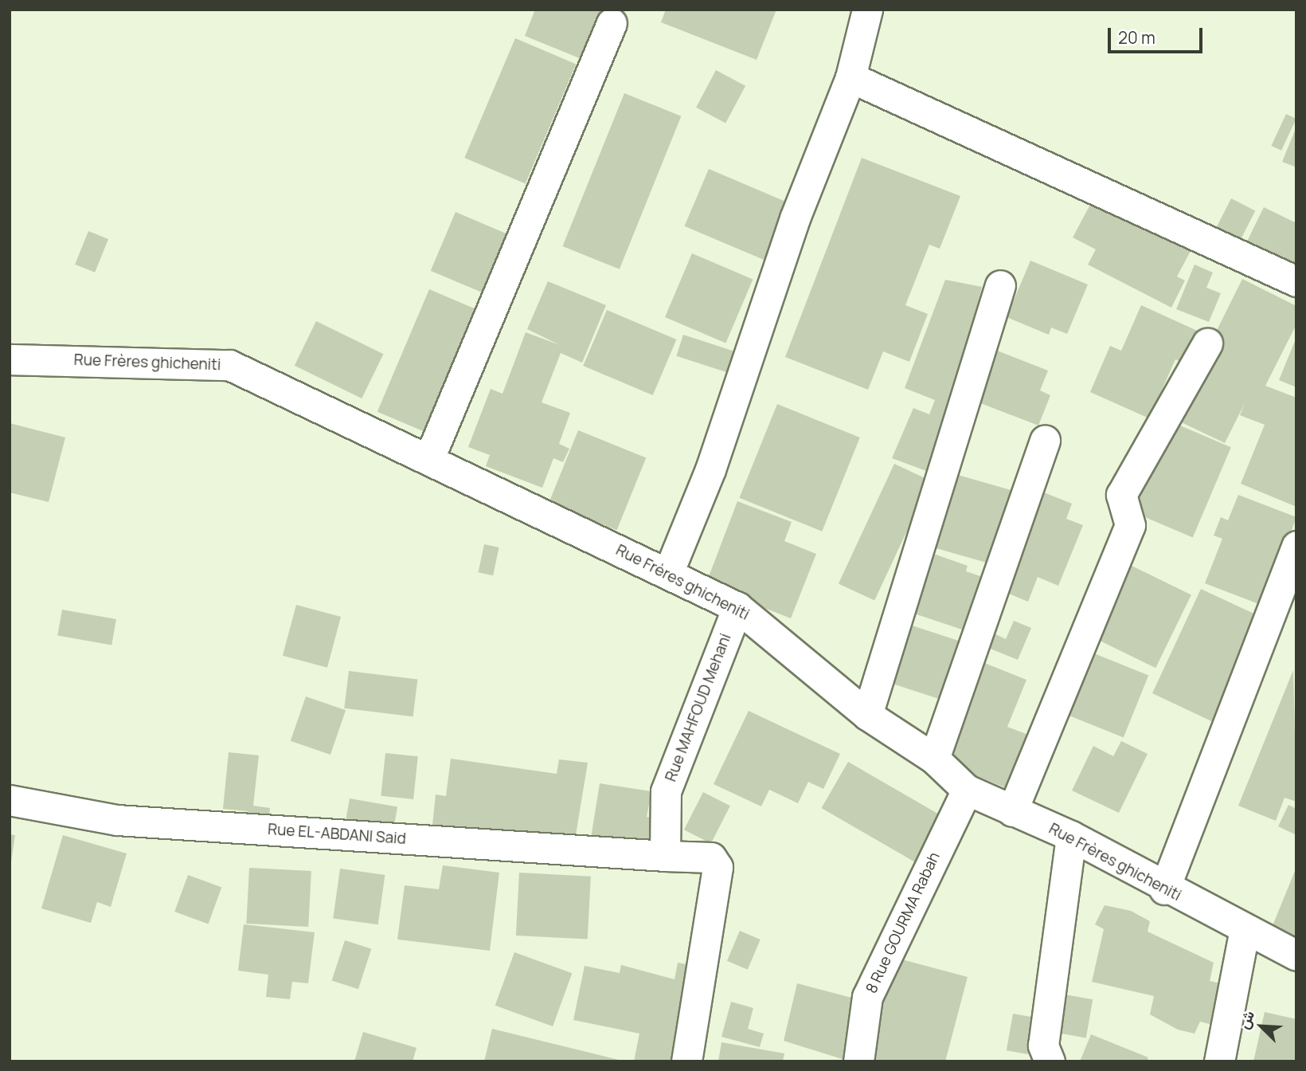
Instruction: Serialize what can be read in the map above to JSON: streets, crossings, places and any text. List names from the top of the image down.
{
  "streets": {
    "street": [
      "Rue Frères ghicheniti",
      "Rue MAHFOUD Mehani",
      "Rue EL-ABDANI Said",
      "8 Rue GOURMA Rabah"
    ]
  },
  "crossings": [
    ["Rue Frères ghicheniti", "Rue MAHFOUD Mehani"],
    ["Rue Frères ghicheniti", "8 Rue GOURMA Rabah"],
    ["Rue MAHFOUD Mehani", "Rue EL-ABDANI Said"]
  ],
  "scale_bar": "20 m",
  "north": "top left"
}
